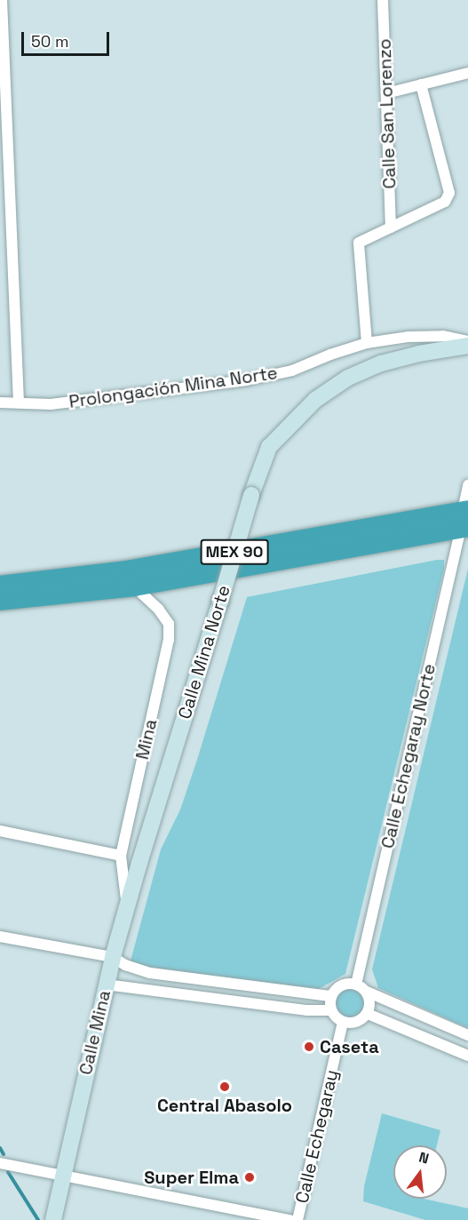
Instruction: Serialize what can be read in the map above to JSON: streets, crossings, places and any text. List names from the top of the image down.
{
  "streets": {
    "highway": ["MEX 90"],
    "street": [
      "Calle San Lorenzo",
      "Prolongación Mina Norte",
      "Calle Mina Norte",
      "Mina",
      "Calle Echegaray Norte",
      "Calle Mina",
      "Calle Echegaray"
    ]
  },
  "crossings": [
    ["MEX 90", "Mina"],
    ["MEX 90", "Calle Echegaray Norte"],
    ["Calle Mina Norte", "Mina"],
    ["Calle Mina Norte", "Calle Mina"],
    ["Calle Echegaray Norte", "Calle Echegaray"]
  ],
  "places": ["Caseta", "Central Abasolo", "Super Elma"],
  "scale_bar": "50 m",
  "north": "top"
}
